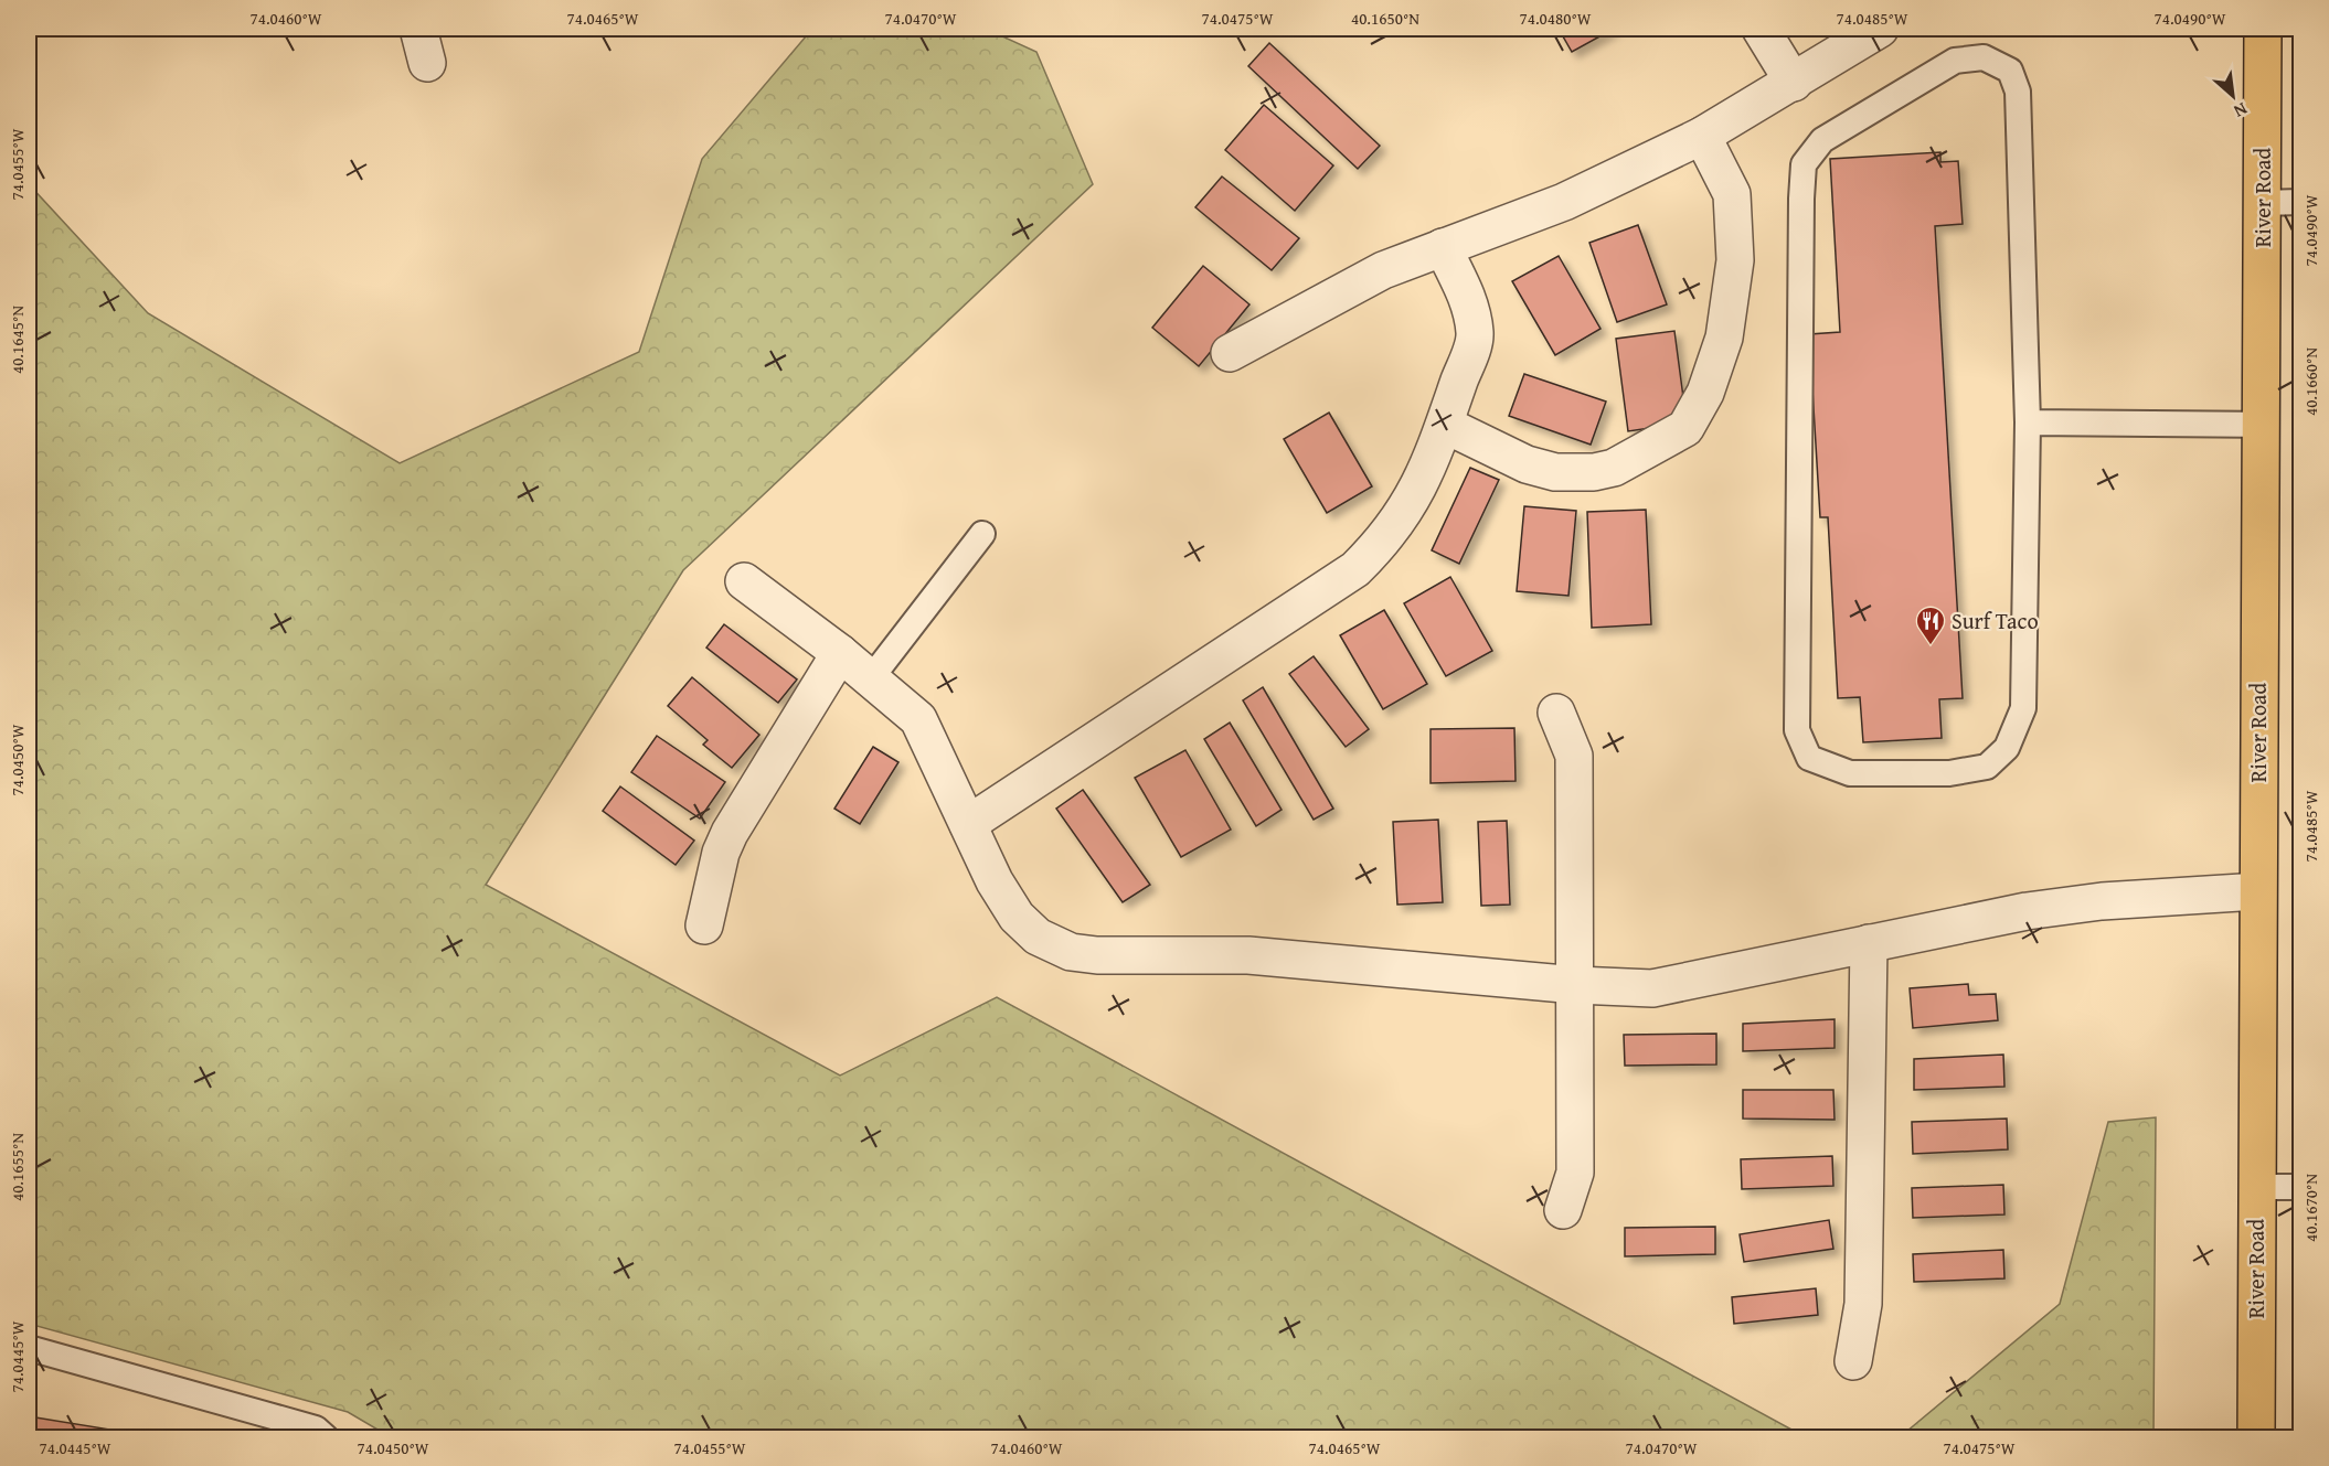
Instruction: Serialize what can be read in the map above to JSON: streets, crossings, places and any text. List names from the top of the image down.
{
  "streets": {
    "highway": ["River Road"]
  },
  "places": {
    "restaurant": ["Surf Taco"]
  },
  "north": "bottom right",
  "coordinates": [
    "74.0460°W",
    "74.0465°W",
    "74.0470°W",
    "74.0475°W",
    "40.1650°N",
    "74.0480°W",
    "74.0485°W",
    "74.0490°W",
    "74.0455°W",
    "40.1645°N",
    "40.1660°N",
    "74.0450°W",
    "40.1655°N",
    "40.1670°N",
    "74.0445°W"
  ]
}
